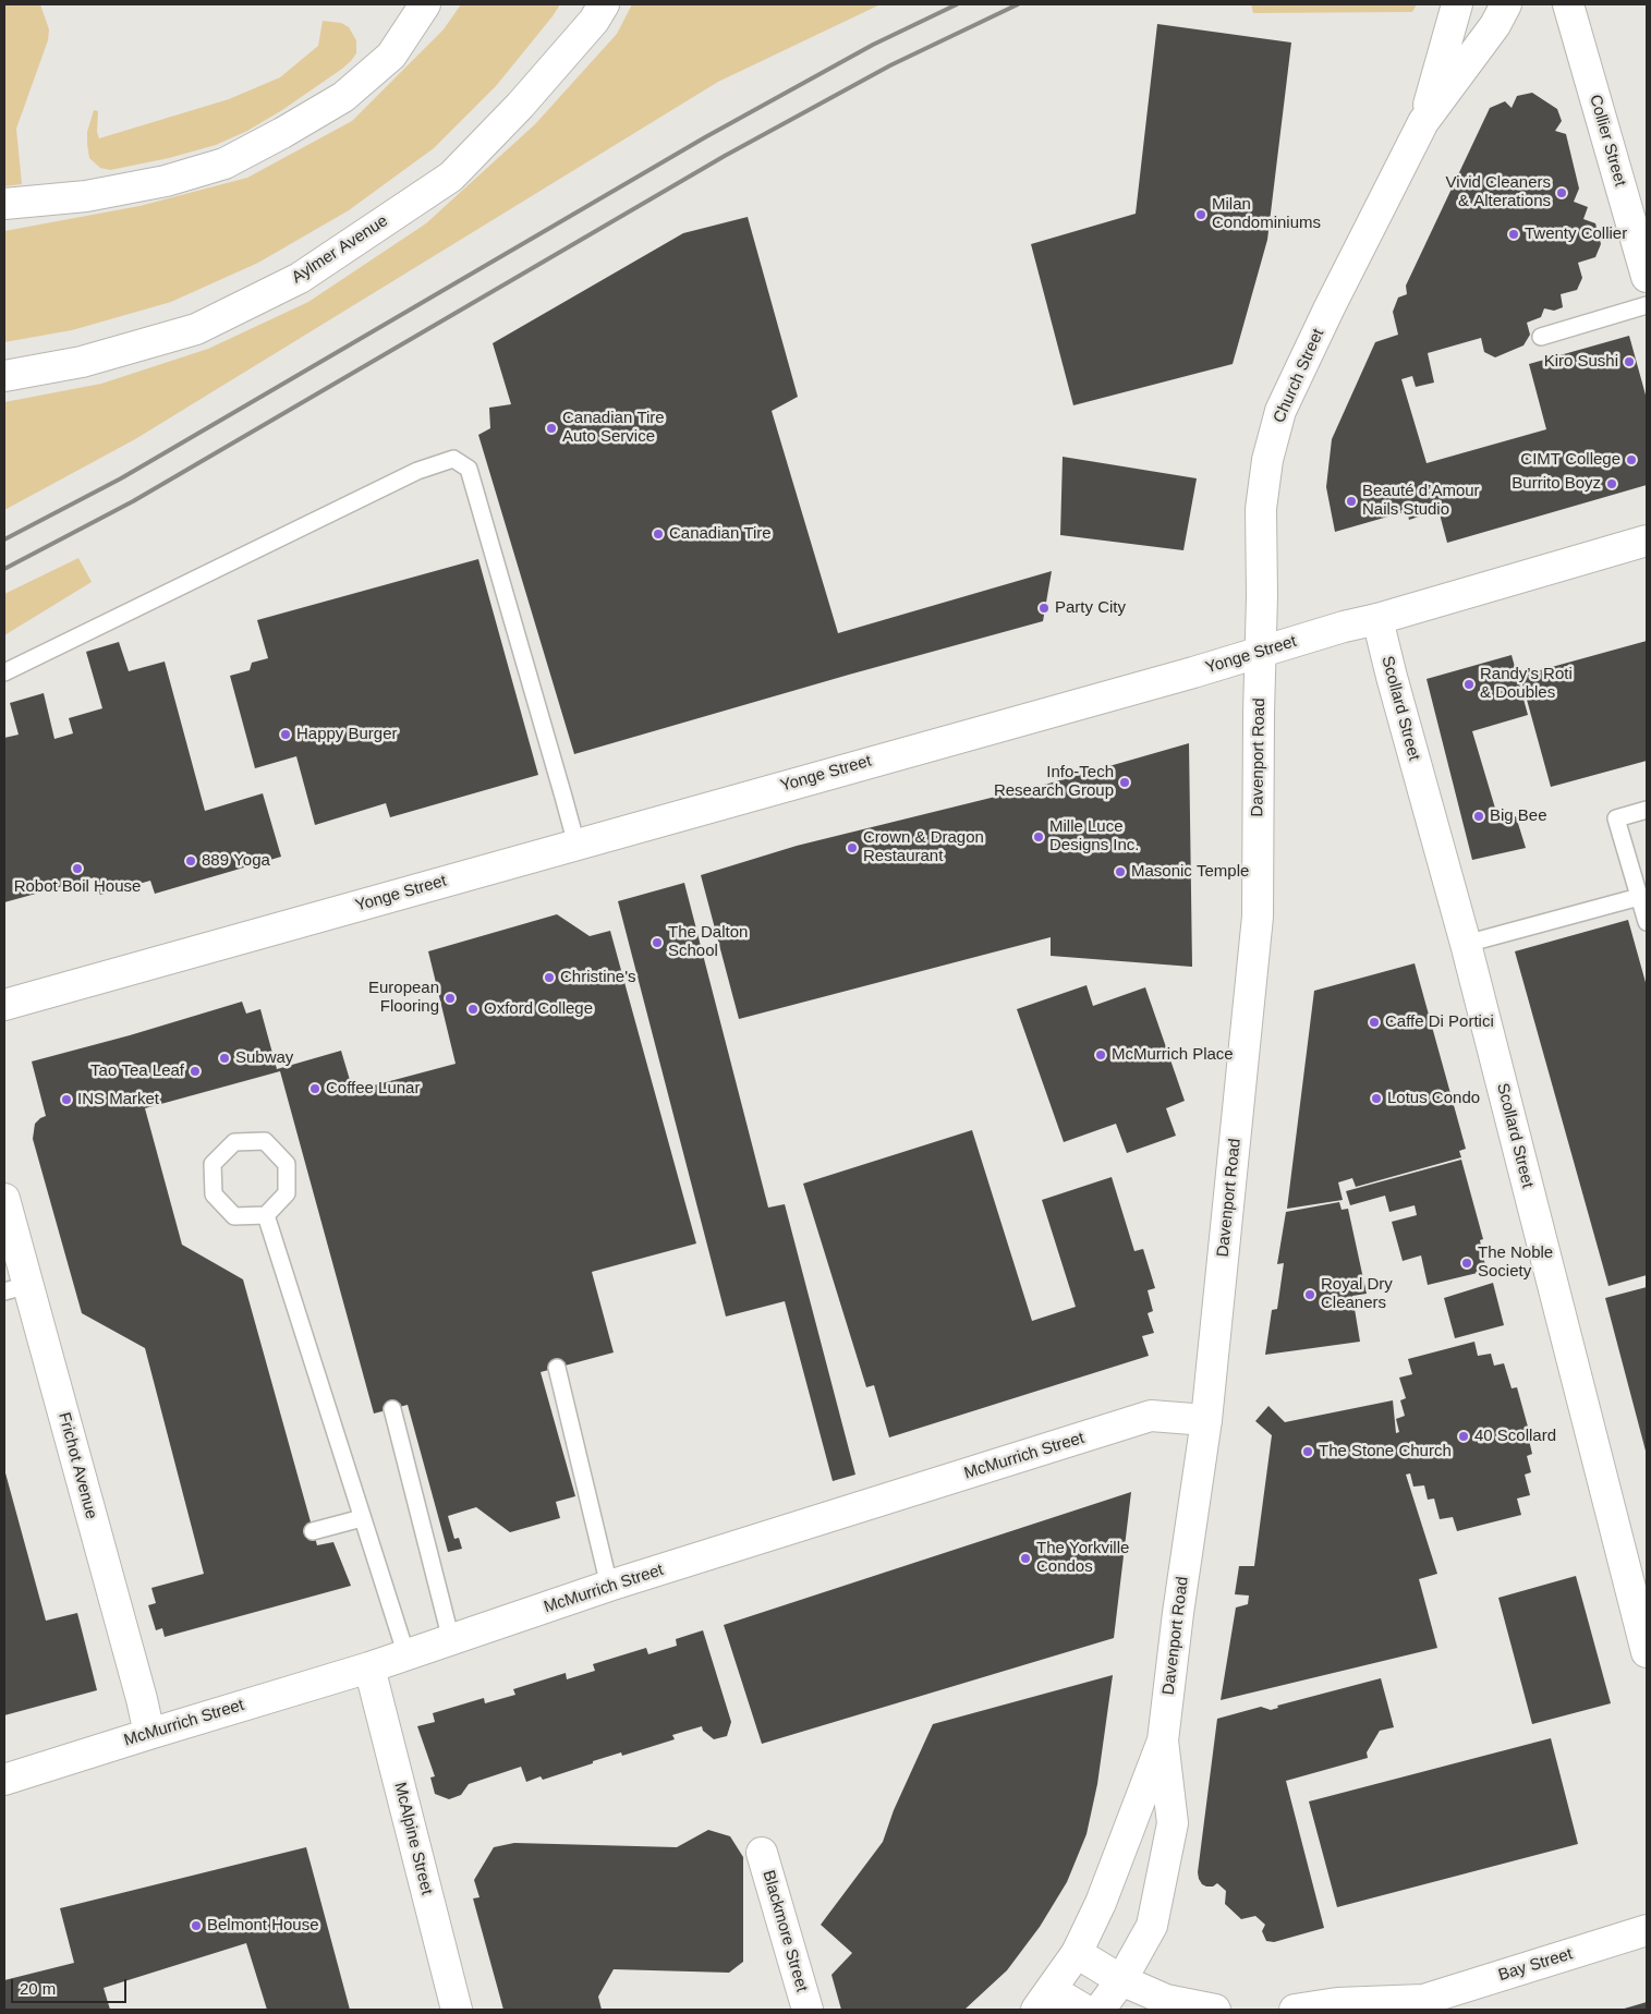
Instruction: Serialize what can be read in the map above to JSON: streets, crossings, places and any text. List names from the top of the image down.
{
  "streets": {
    "street": [
      "Collier Street",
      "Aylmer Avenue",
      "Church Street",
      "Yonge Street",
      "Scollard Street",
      "Davenport Road",
      "McMurrich Street",
      "Frichot Avenue",
      "McAlpine Street",
      "Blackmore Street",
      "Bay Street"
    ]
  },
  "crossings": [
    ["Church Street", "Yonge Street"],
    ["Church Street", "Davenport Road"],
    ["Yonge Street", "Scollard Street"],
    ["Yonge Street", "Davenport Road"],
    ["Davenport Road", "McMurrich Street"],
    ["McMurrich Street", "Frichot Avenue"],
    ["McMurrich Street", "McAlpine Street"]
  ],
  "places": [
    "Vivid Cleaners & Alterations",
    "Milan Condominiums",
    "Twenty Collier",
    "Kiro Sushi",
    "Canadian Tire Auto Service",
    "CIMT College",
    "Burrito Boyz",
    "Beauté d’Amour Nails Studio",
    "Canadian Tire",
    "Party City",
    "Randy’s Roti & Doubles",
    "Happy Burger",
    "Info-Tech Research Group",
    "Big Bee",
    "Mille Luce Designs Inc.",
    "Crown & Dragon Restaurant",
    "889 Yoga",
    "Robot Boil House",
    "Masonic Temple",
    "The Dalton School",
    "Christine's",
    "European Flooring",
    "Oxford College",
    "Caffe Di Portici",
    "McMurrich Place",
    "Subway",
    "Tao Tea Leaf",
    "Coffee Lunar",
    "Lotus Condo",
    "INS Market",
    "The Noble Society",
    "Royal Dry Cleaners",
    "40 Scollard",
    "The Stone Church",
    "The Yorkville Condos",
    "Belmont House"
  ],
  "scale_bar": "20 m"
}
